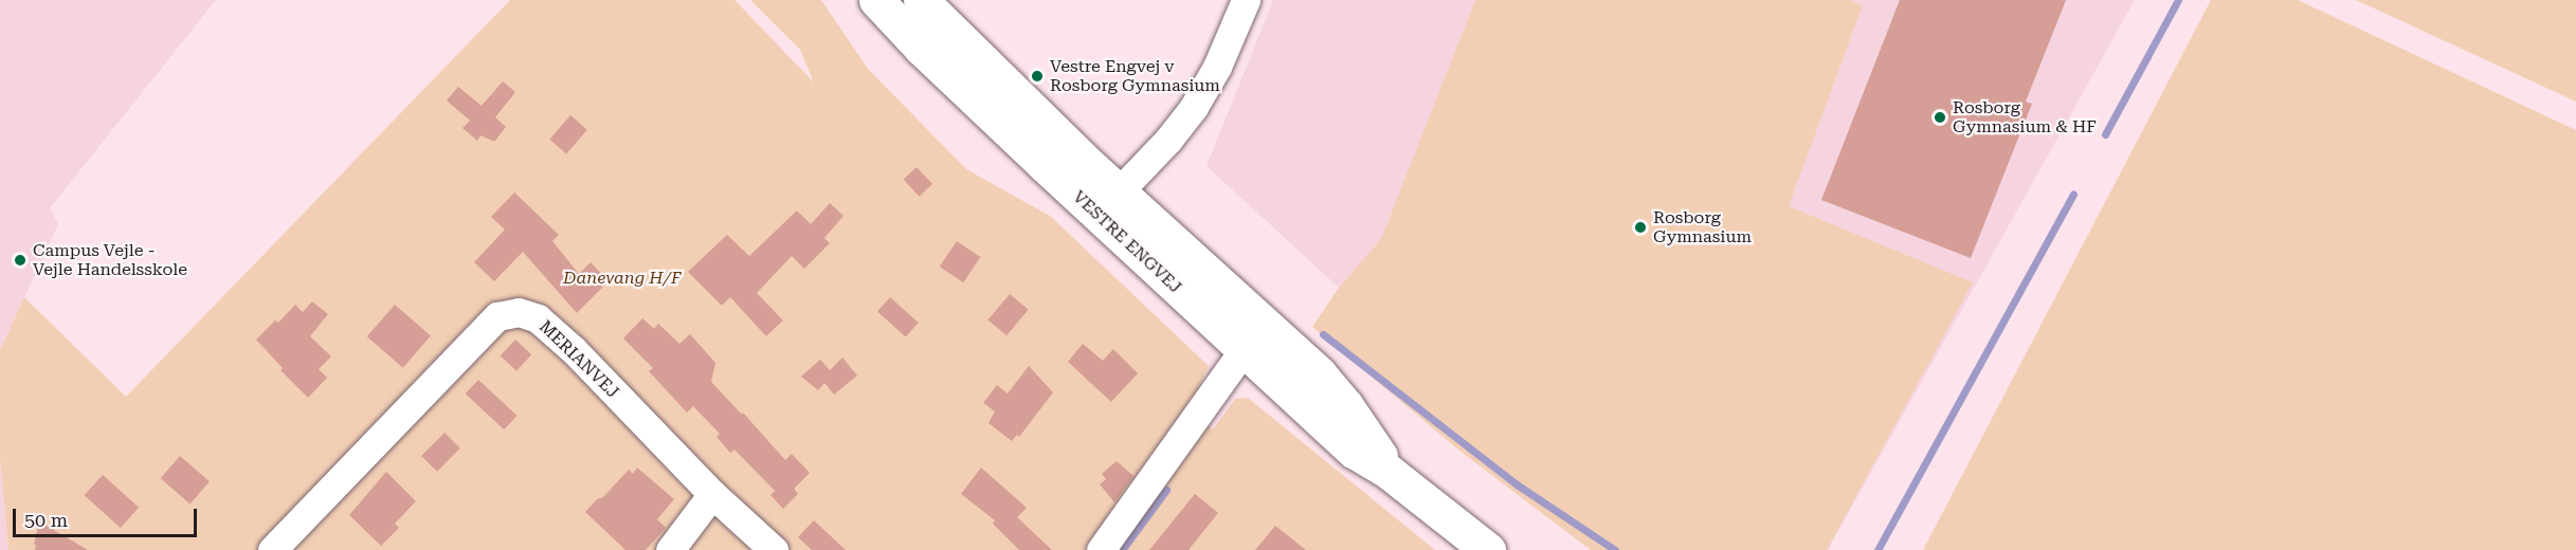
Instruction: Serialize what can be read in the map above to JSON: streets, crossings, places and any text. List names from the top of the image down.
{
  "streets": {
    "street": ["VESTRE ENGVEJ", "MERIANVEJ"]
  },
  "parks": ["Danevang H/F"],
  "places": [
    "Vestre Engvej v Rosborg Gymnasium",
    "Rosborg Gymnasium & HF",
    "Rosborg Gymnasium",
    "Campus Vejle - Vejle Handelsskole"
  ],
  "scale_bar": "50 m"
}
